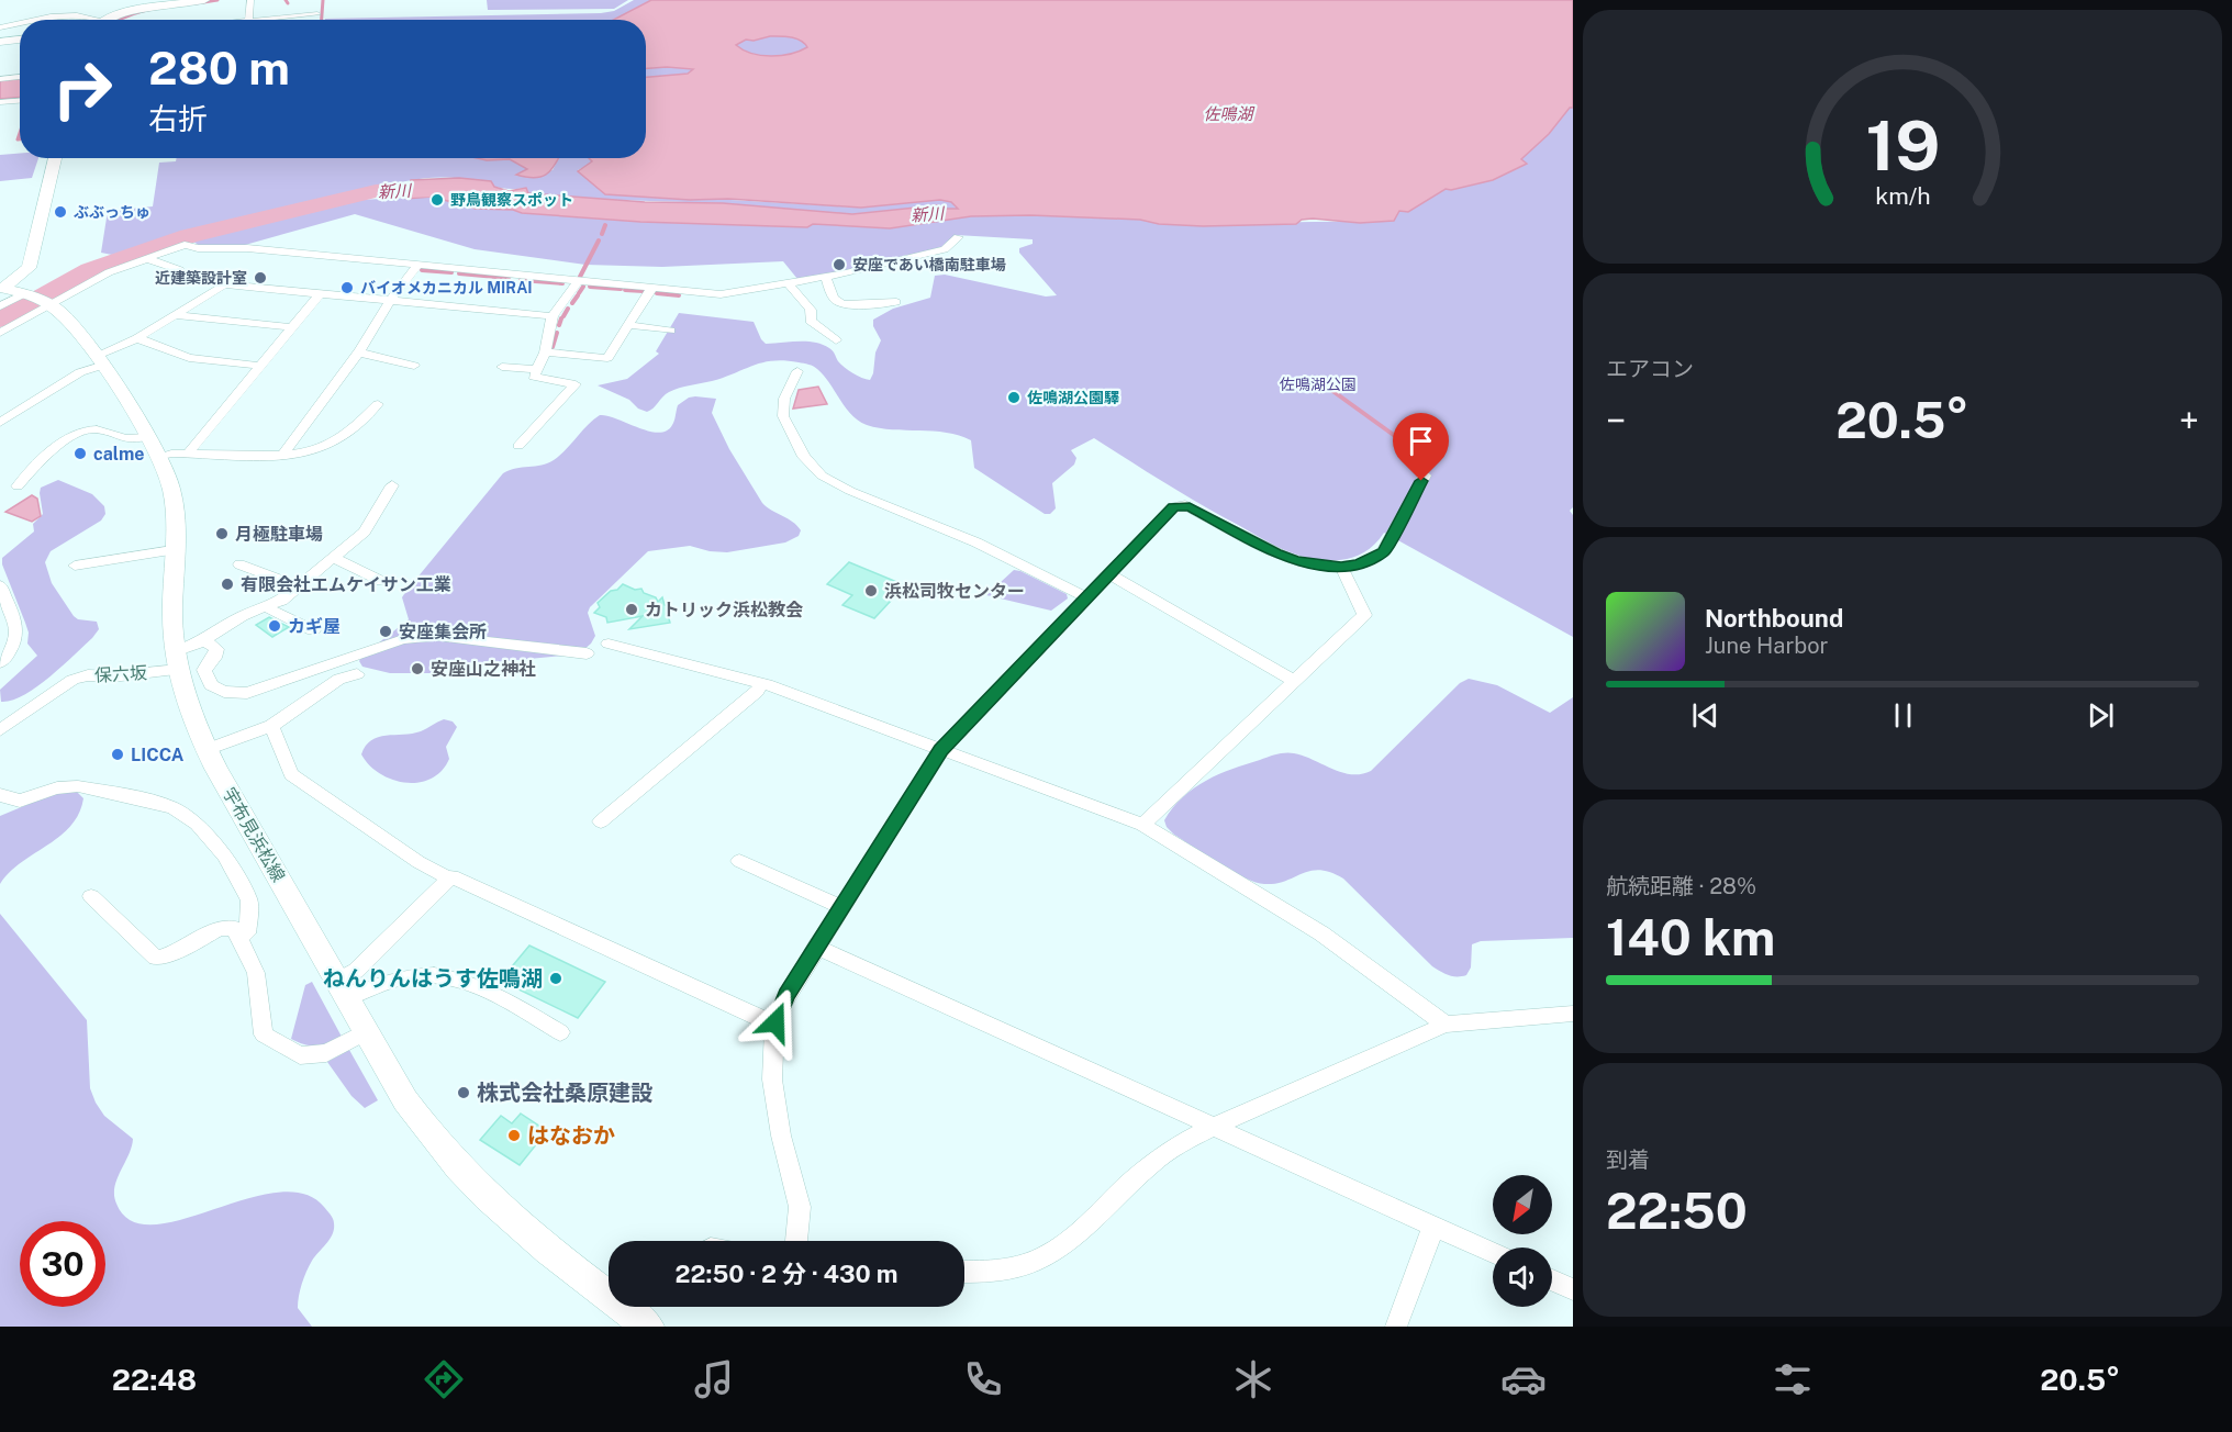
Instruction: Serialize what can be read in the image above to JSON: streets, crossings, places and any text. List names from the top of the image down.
{
  "streets": {
    "main road": ["宇布見浜松線"],
    "street": ["保六坂"]
  },
  "crossings": [
    ["保六坂", "宇布見浜松線"]
  ],
  "water": ["佐鳴湖", "新川"],
  "parks": ["佐鳴湖公園"],
  "places": [
    "野鳥観察スポット",
    "ぶぶっちゅ",
    "安座であい橋南駐車場",
    "近建築設計室",
    "バイオメカニカル MIRAI",
    "佐鳴湖公園驛",
    "calme",
    "月極駐車場",
    "有限会社エムケイサン工業",
    "浜松司牧センター",
    "カトリック浜松教会",
    "カギ屋",
    "安座集会所",
    "安座山之神社",
    "LICCA",
    "ねんりんはうす佐鳴湖",
    "株式会社桑原建設",
    "はなおか"
  ],
  "north": "bottom left",
  "page": {
    "turn": ["280 m", "右折"],
    "tile": [
      "エアコン",
      ["航続距離 · 28%", "140 km"],
      ["到着", "22:50"]
    ],
    "heat": ["−", "20.5°", "+"],
    "song": ["Northbound", "June Harbor"],
    "limit": "30",
    "trip": "22:50 · 2 分 · 430 m",
    "tabs": ["22:48", "20.5°"],
    "gauge": ["19", "km/h"]
  }
}
